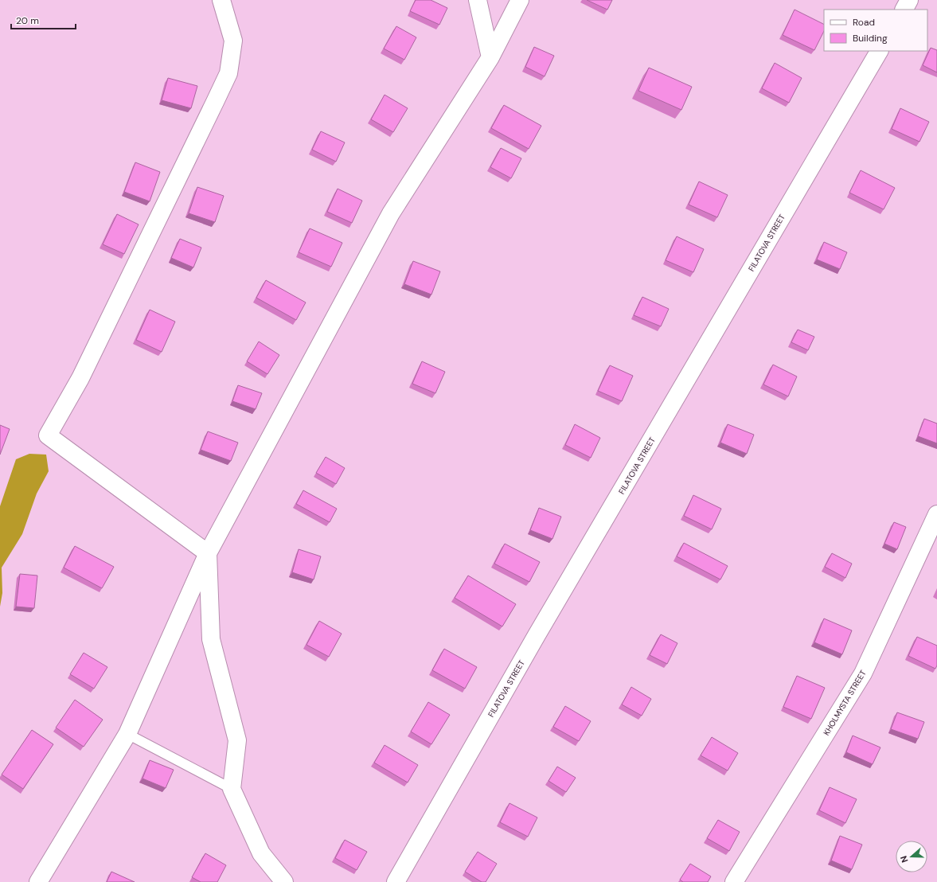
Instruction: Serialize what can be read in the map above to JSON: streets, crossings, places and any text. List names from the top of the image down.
{
  "streets": {
    "street": ["FILATOVA STREET", "KHOLMYSTA STREET"]
  },
  "legend": ["Road", "Building"],
  "scale_bar": "20 m",
  "north": "left"
}
